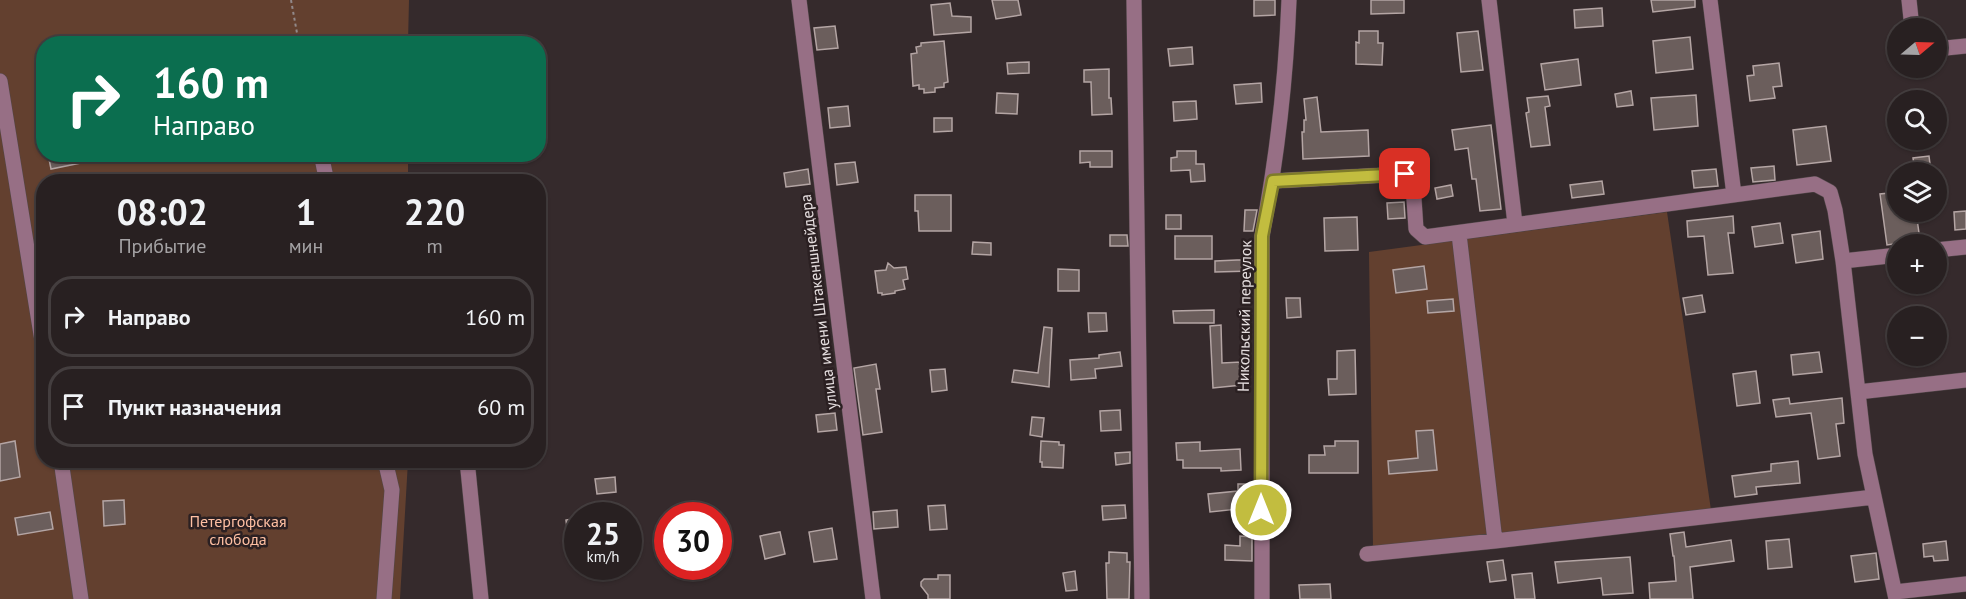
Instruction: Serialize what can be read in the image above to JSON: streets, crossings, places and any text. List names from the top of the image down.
{
  "streets": {
    "street": ["улица имени Штакеншнейдера", "Никольский переулок"]
  },
  "parks": ["Петергофская слобода"],
  "north": "right",
  "page": {
    "map_buttons": ["+", "−"],
    "turn": ["160 m", "Направо"],
    "eta": [
      "08:02",
      "Прибытие",
      "1",
      "мин",
      "220",
      "m"
    ],
    "list": [
      {
        "name": "Направо",
        "value": "160 m"
      },
      {
        "name": "Пункт назначения",
        "value": "60 m"
      }
    ],
    "speed": "25 km/h",
    "limit": "30"
  }
}
